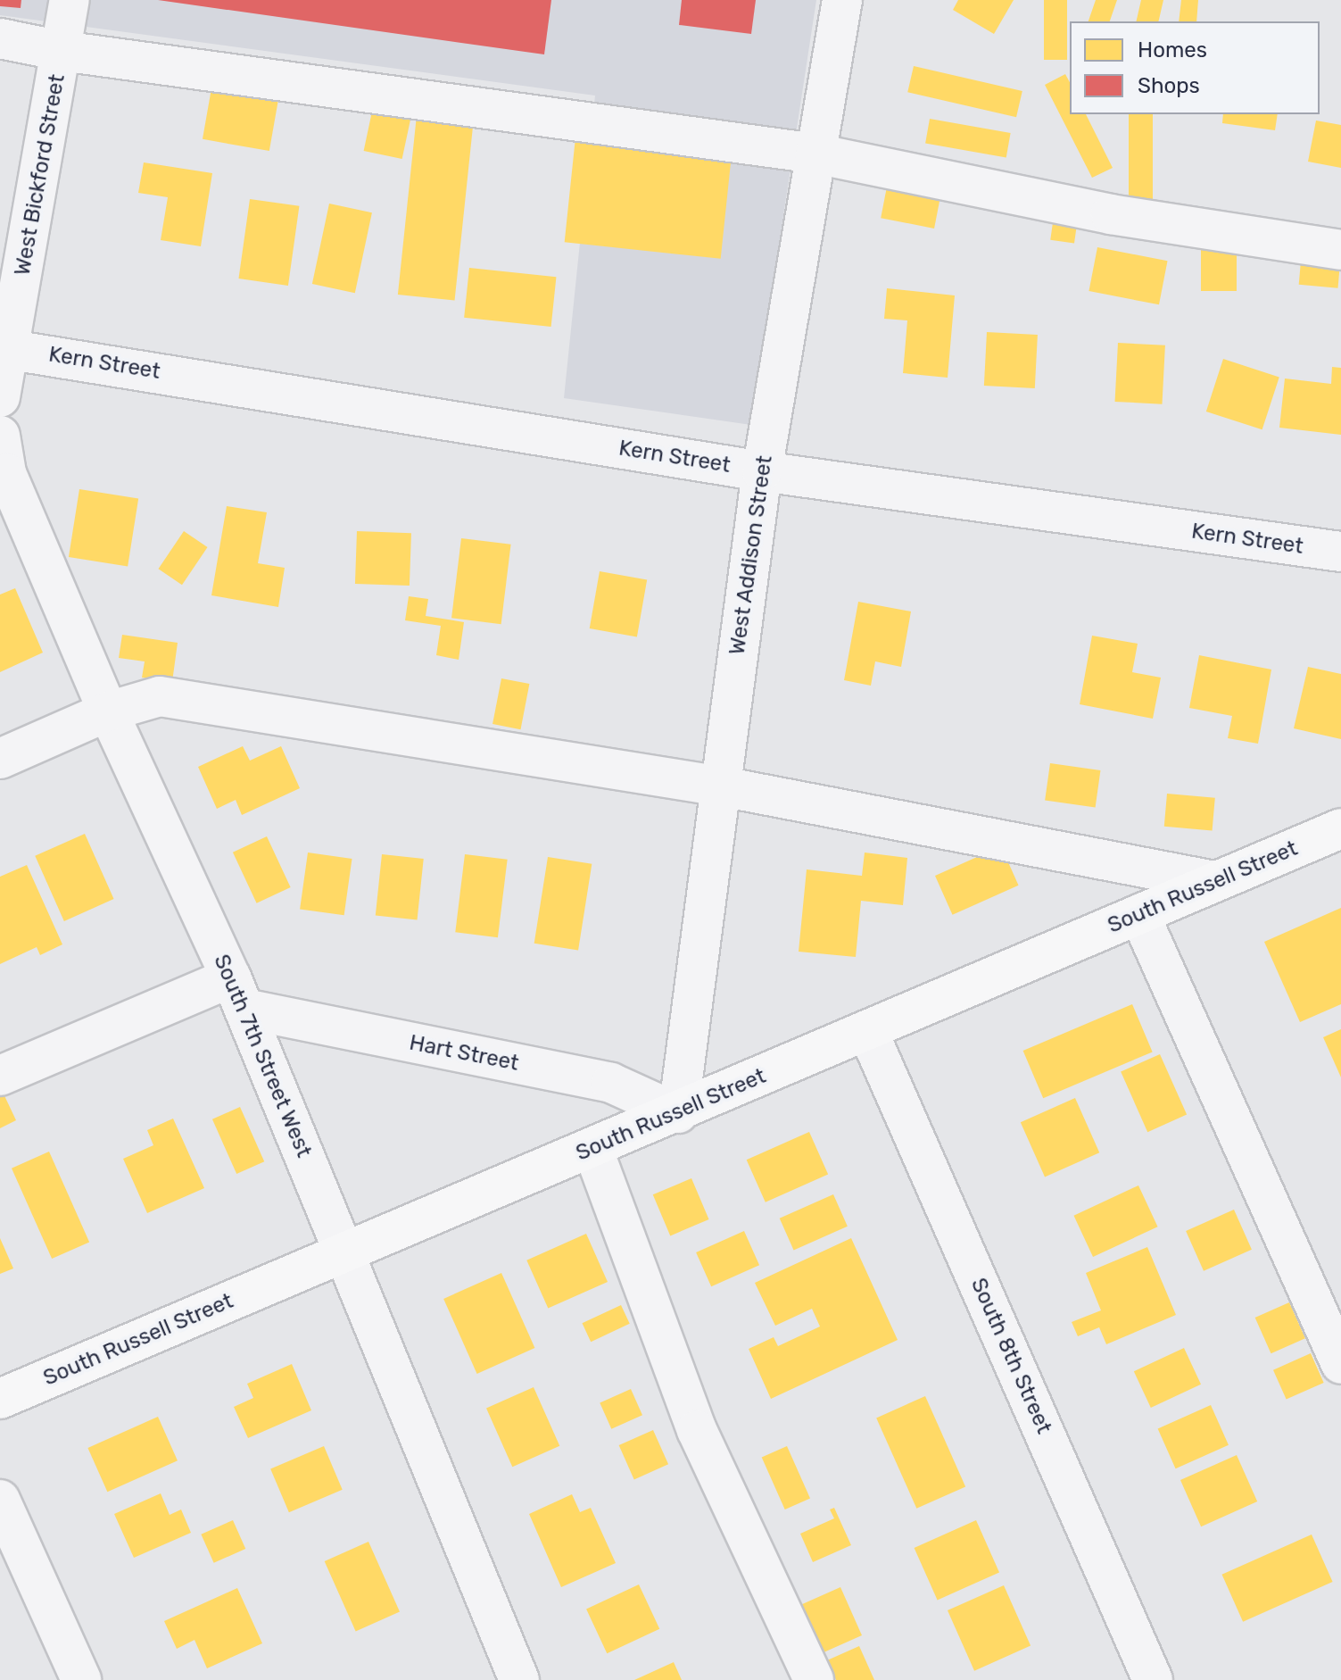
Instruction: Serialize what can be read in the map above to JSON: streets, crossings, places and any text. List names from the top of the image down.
{
  "streets": {
    "main road": ["South Russell Street"],
    "street": [
      "West Bickford Street",
      "Kern Street",
      "West Addison Street",
      "Hart Street",
      "South 7th Street West",
      "South 8th Street"
    ]
  },
  "crossings": [
    ["West Bickford Street", "Kern Street"],
    ["Kern Street", "West Addison Street"],
    ["West Addison Street", "South Russell Street"],
    ["West Addison Street", "Hart Street"],
    ["South Russell Street", "Hart Street"],
    ["South Russell Street", "South 7th Street West"],
    ["South Russell Street", "South 8th Street"],
    ["Hart Street", "South 7th Street West"]
  ],
  "legend": ["Homes", "Shops"]
}
